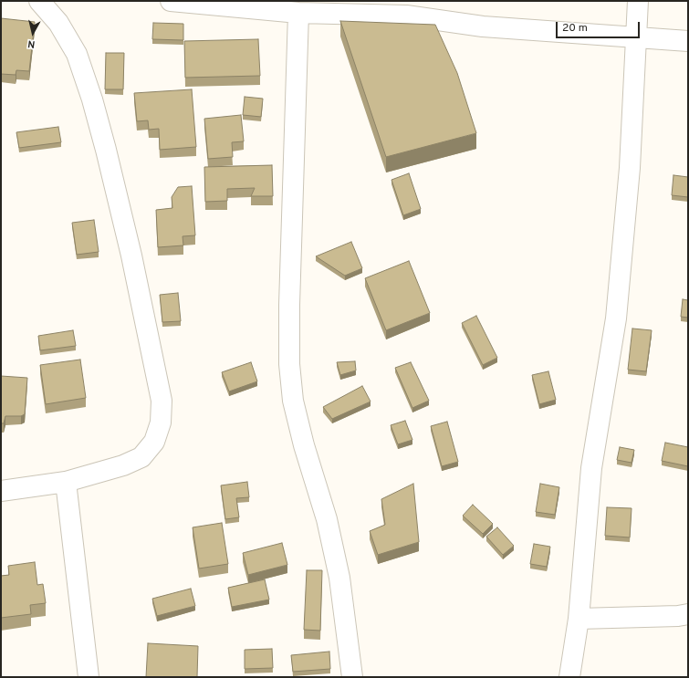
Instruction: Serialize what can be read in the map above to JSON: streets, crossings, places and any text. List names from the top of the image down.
{
  "scale_bar": "20 m",
  "north": "bottom"
}
